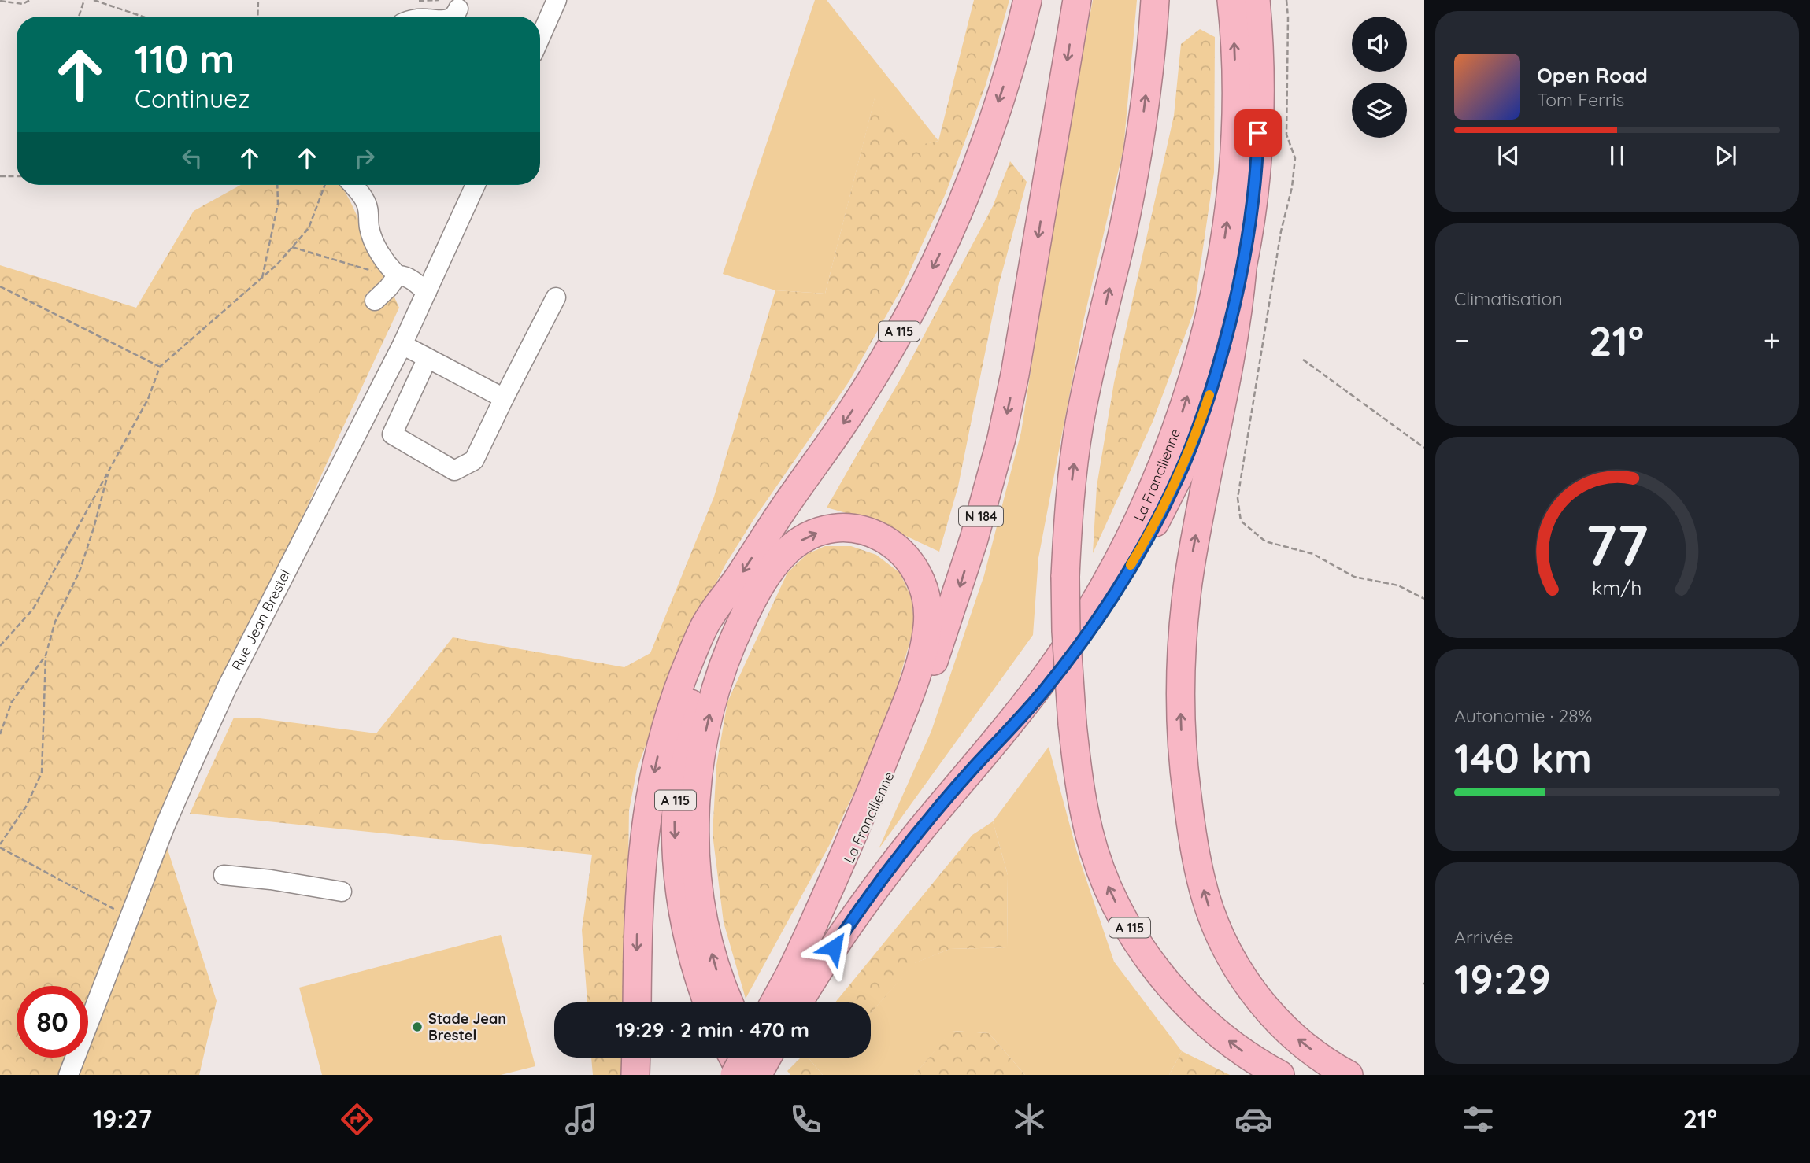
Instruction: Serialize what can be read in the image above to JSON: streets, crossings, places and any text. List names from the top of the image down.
{
  "streets": {
    "highway": ["A 115", "La Francilienne", "N 184"],
    "street": ["Rue Jean Brestel"]
  },
  "places": ["Stade Jean Brestel"],
  "page": {
    "turn": ["110 m", "Continuez"],
    "song": ["Open Road", "Tom Ferris"],
    "tile": [
      "Climatisation",
      ["Autonomie · 28%", "140 km"],
      ["Arrivée", "19:29"]
    ],
    "heat": ["−", "21°", "+"],
    "limit": "80",
    "trip": "19:29 · 2 min · 470 m",
    "tabs": ["19:27", "21°"],
    "gauge": ["77", "km/h"]
  }
}
